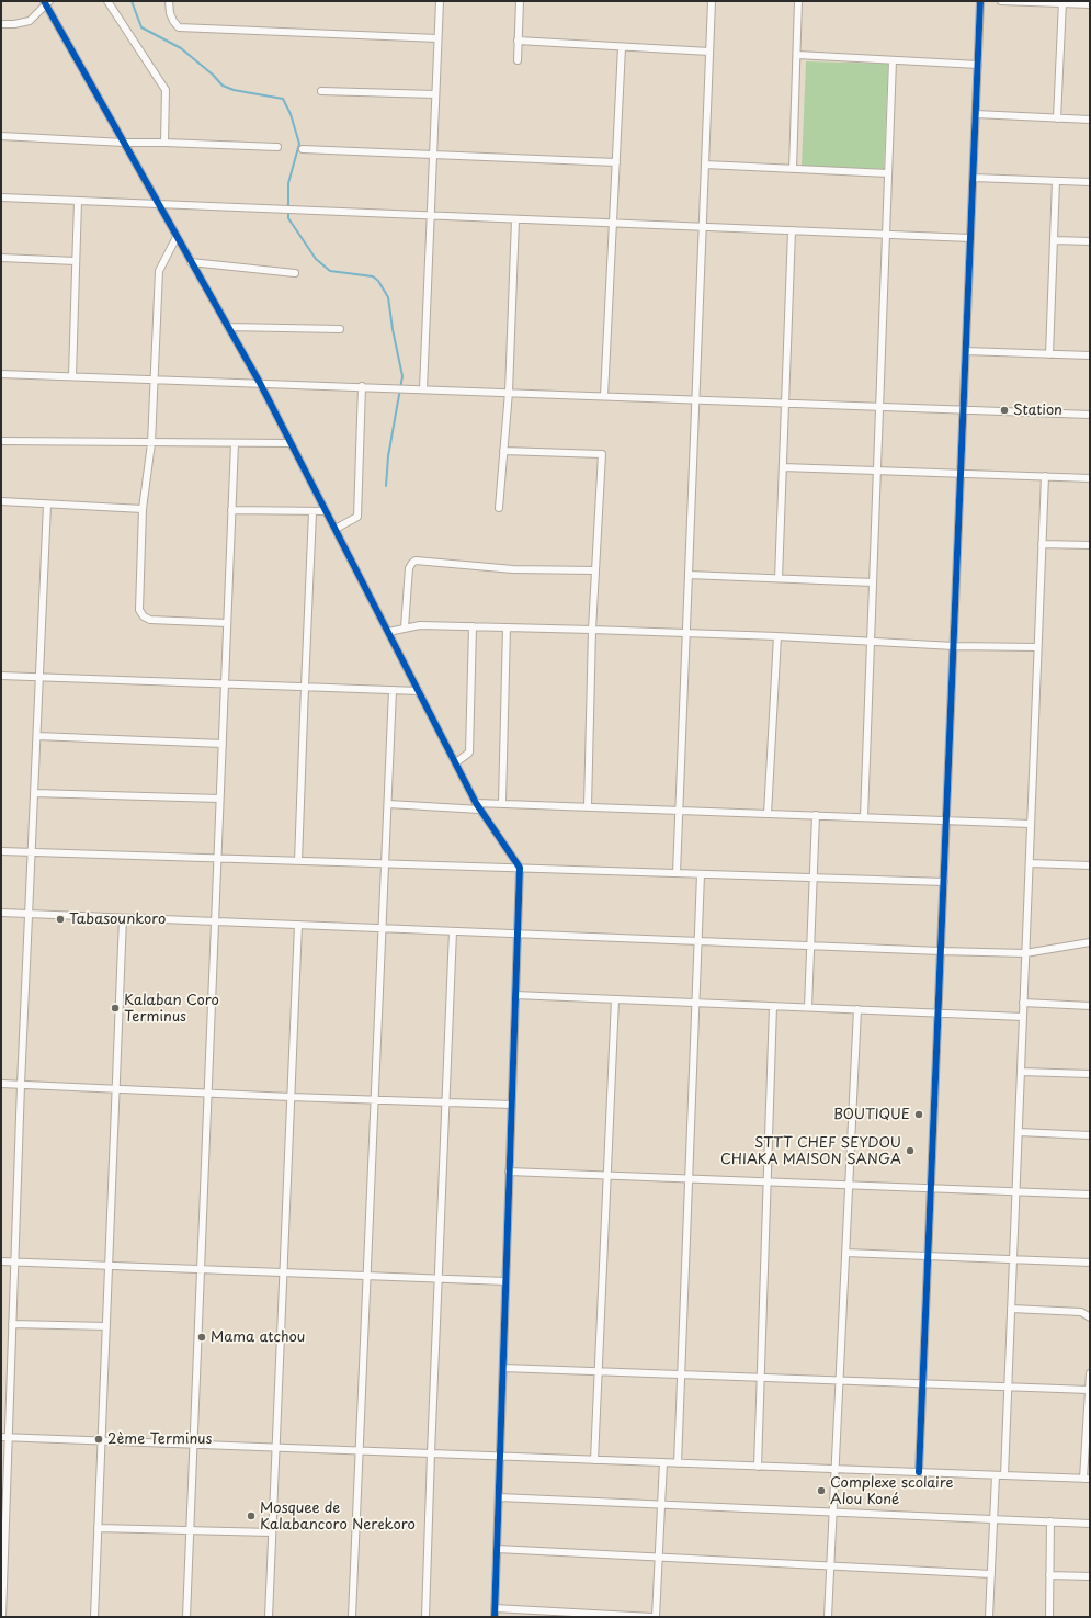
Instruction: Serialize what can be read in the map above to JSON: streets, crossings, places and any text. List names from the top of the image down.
{
  "places": [
    "Station",
    "Tabasounkoro",
    "Kalaban Coro Terminus",
    "BOUTIQUE",
    "STTT CHEF SEYDOU CHIAKA MAISON SANGA",
    "Mama atchou",
    "2ème Terminus",
    "Complexe scolaire Alou Koné",
    "Mosquee de Kalabancoro Nerekoro"
  ]
}
